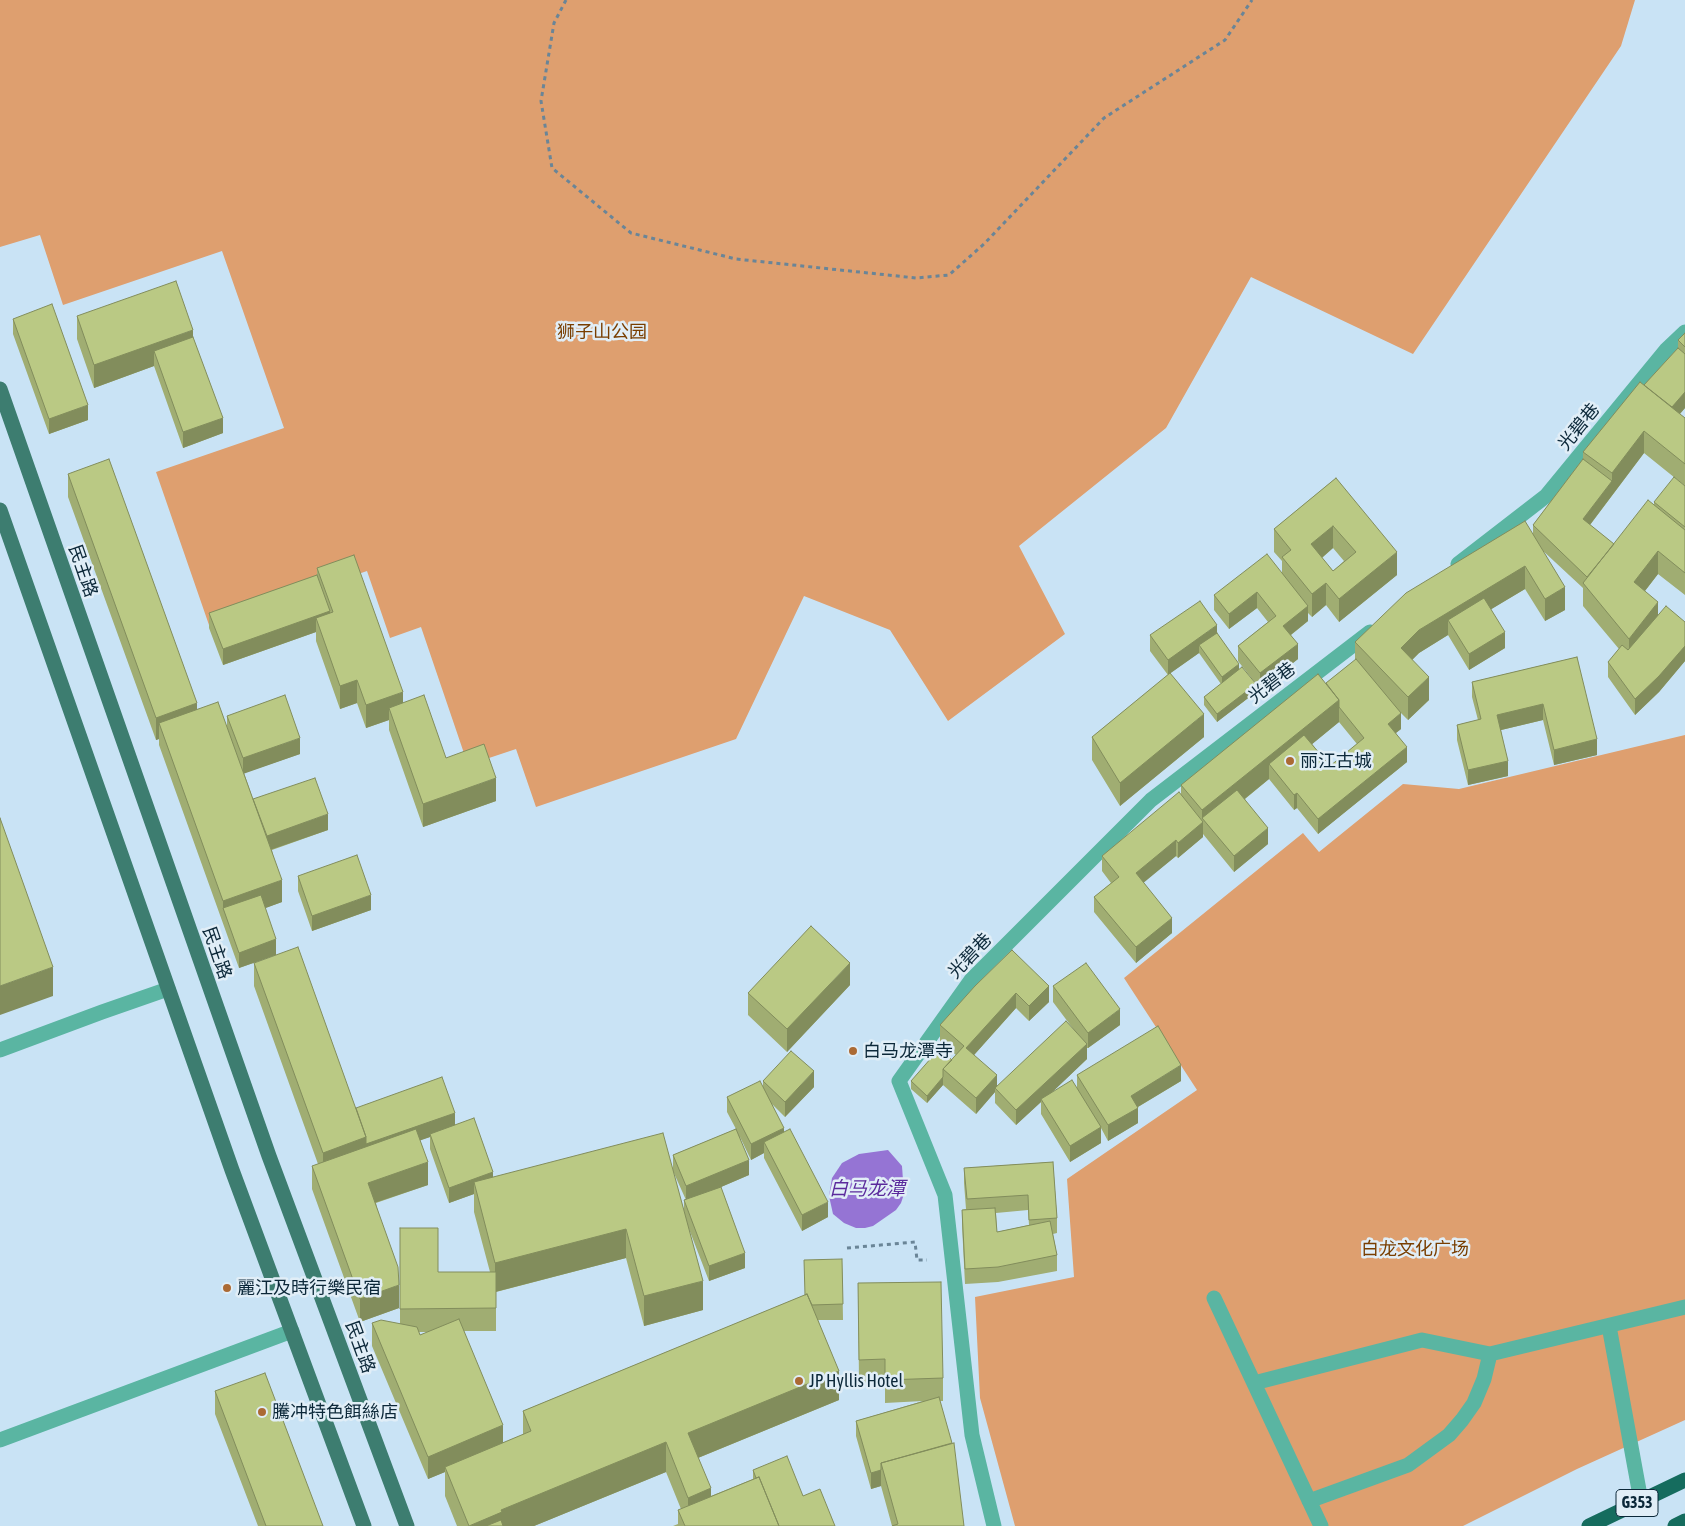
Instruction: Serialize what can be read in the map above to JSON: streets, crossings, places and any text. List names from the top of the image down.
{
  "streets": {
    "highway": ["G353"],
    "main road": ["民主路"],
    "street": ["光碧巷"]
  },
  "water": ["白马龙潭"],
  "parks": ["狮子山公园", "白龙文化广场"],
  "places": [
    "丽江古城",
    "白马龙潭寺",
    "麗江及時行樂民宿",
    "JP Hyllis Hotel",
    "騰冲特色餌絲店"
  ]
}
